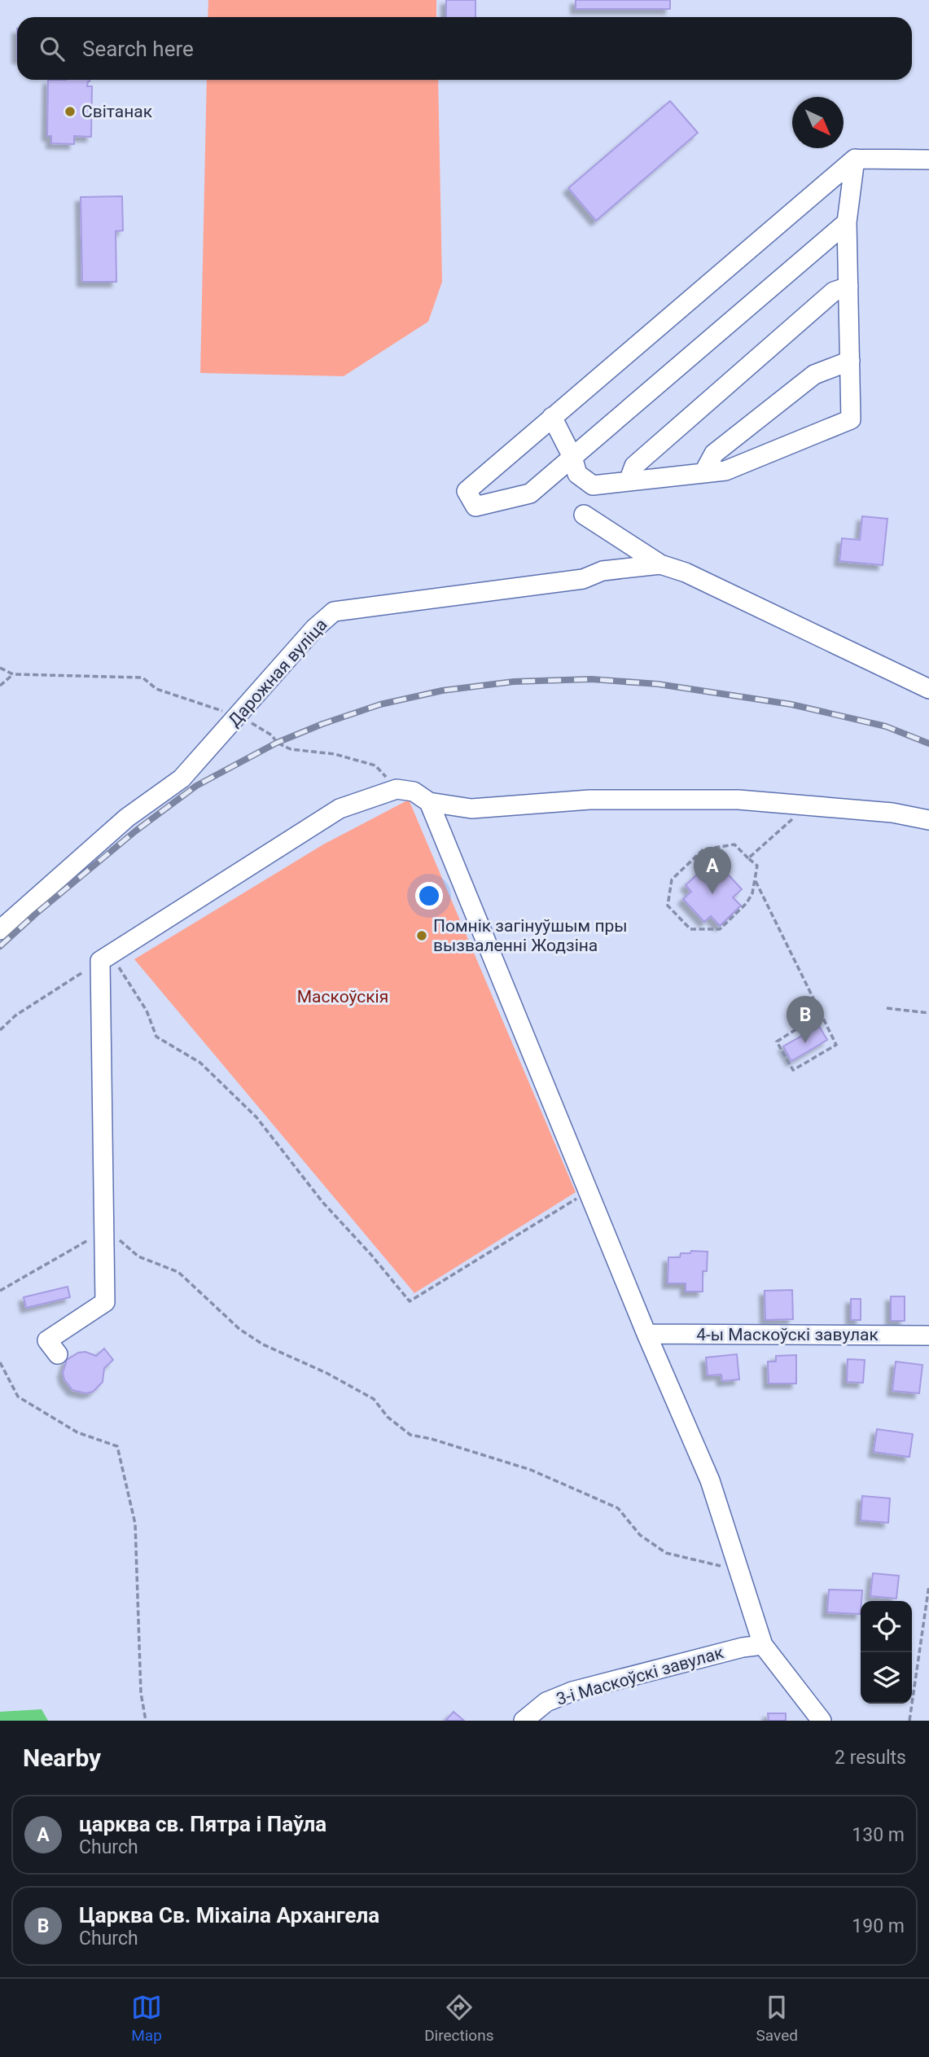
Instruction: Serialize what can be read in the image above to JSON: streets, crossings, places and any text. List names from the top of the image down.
{
  "streets": {
    "street": ["Дарожная вуліца", "4-ы Маскоўскі завулак", "3-і Маскоўскі завулак"]
  },
  "parks": ["Маскоўскія"],
  "places": ["Світанак", "Помнік загінуўшым пры вызваленні Жодзіна"],
  "north": "bottom right",
  "page": {
    "search": "Search here",
    "pins": ["A", "B"],
    "heading": ["Nearby", "2 results"],
    "list": [
      {
        "mark": "A",
        "name": "царква св. Пятра і Паўла",
        "note": "Church",
        "value": "130 m"
      },
      {
        "mark": "B",
        "name": "Царква Св. Міхаіла Архангела",
        "note": "Church",
        "value": "190 m"
      }
    ],
    "nav": ["Map", "Directions", "Saved"]
  }
}
